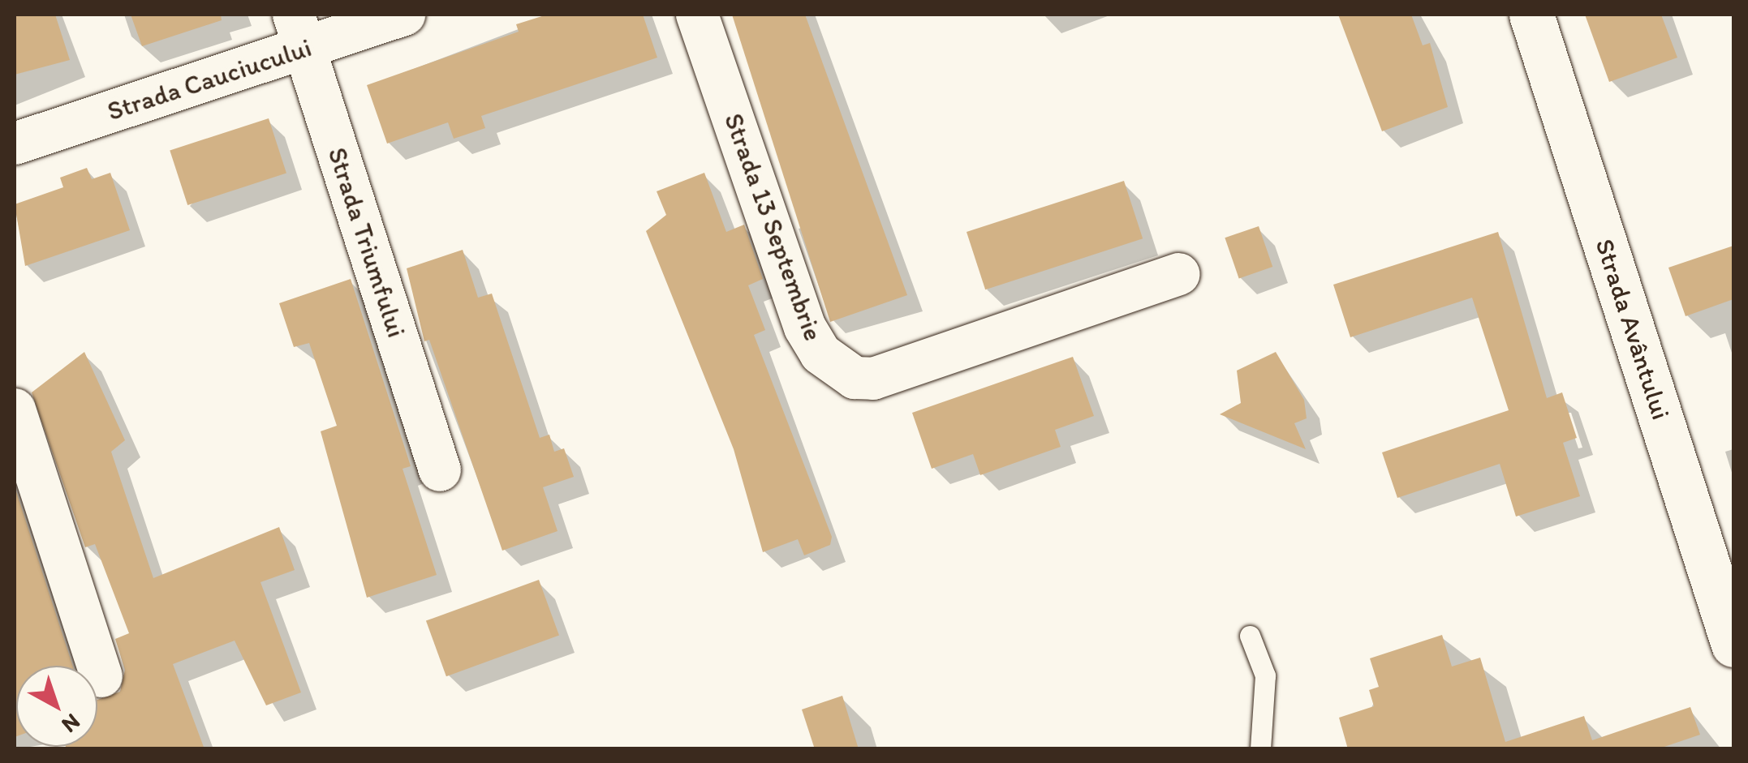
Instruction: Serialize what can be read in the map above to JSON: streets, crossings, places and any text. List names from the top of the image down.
{
  "streets": {
    "main road": ["Strada Avântului"],
    "street": ["Strada Cauciucului", "Strada 13 Septembrie", "Strada Triumfului"]
  },
  "crossings": [
    ["Strada Cauciucului", "Strada Triumfului"]
  ],
  "north": "bottom right"
}
